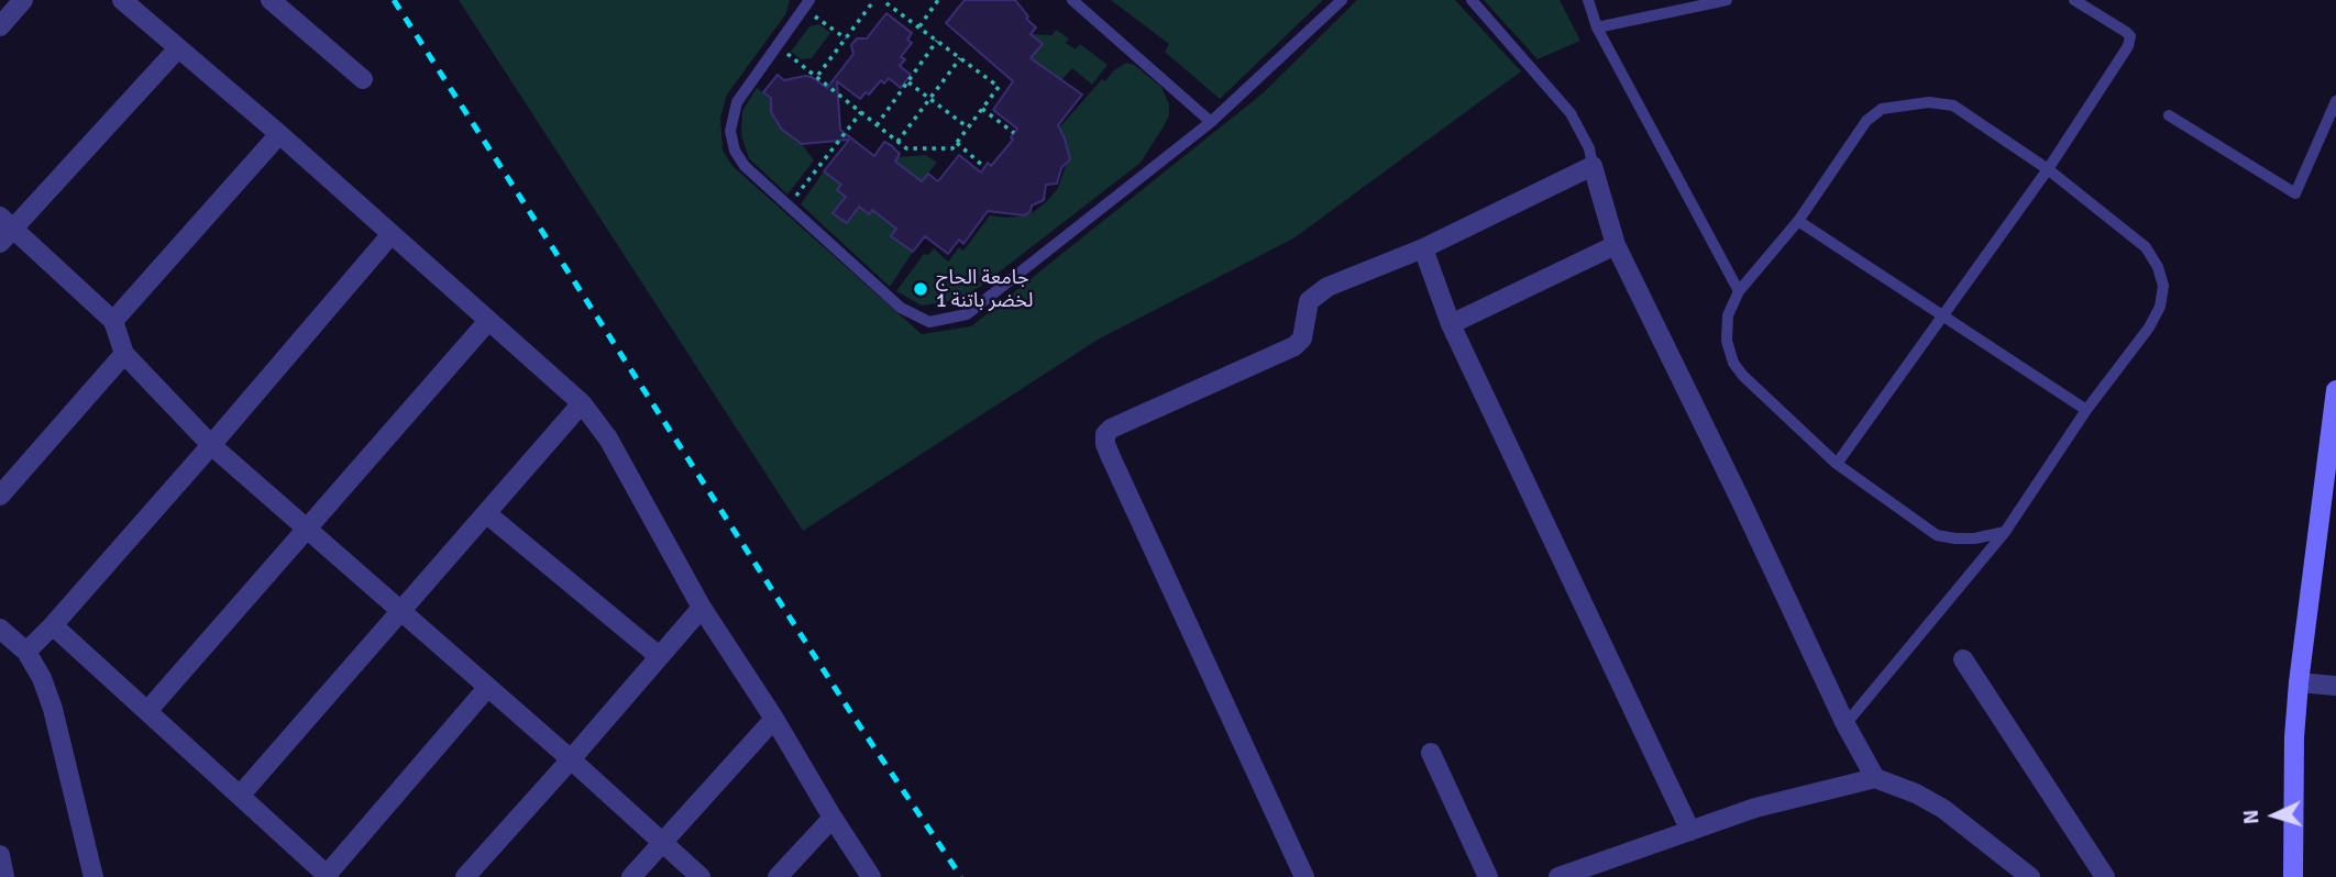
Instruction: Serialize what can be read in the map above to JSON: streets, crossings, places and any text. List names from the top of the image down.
{
  "places": ["جامعة الحاج لخضر باتنة 1"],
  "north": "left"
}
